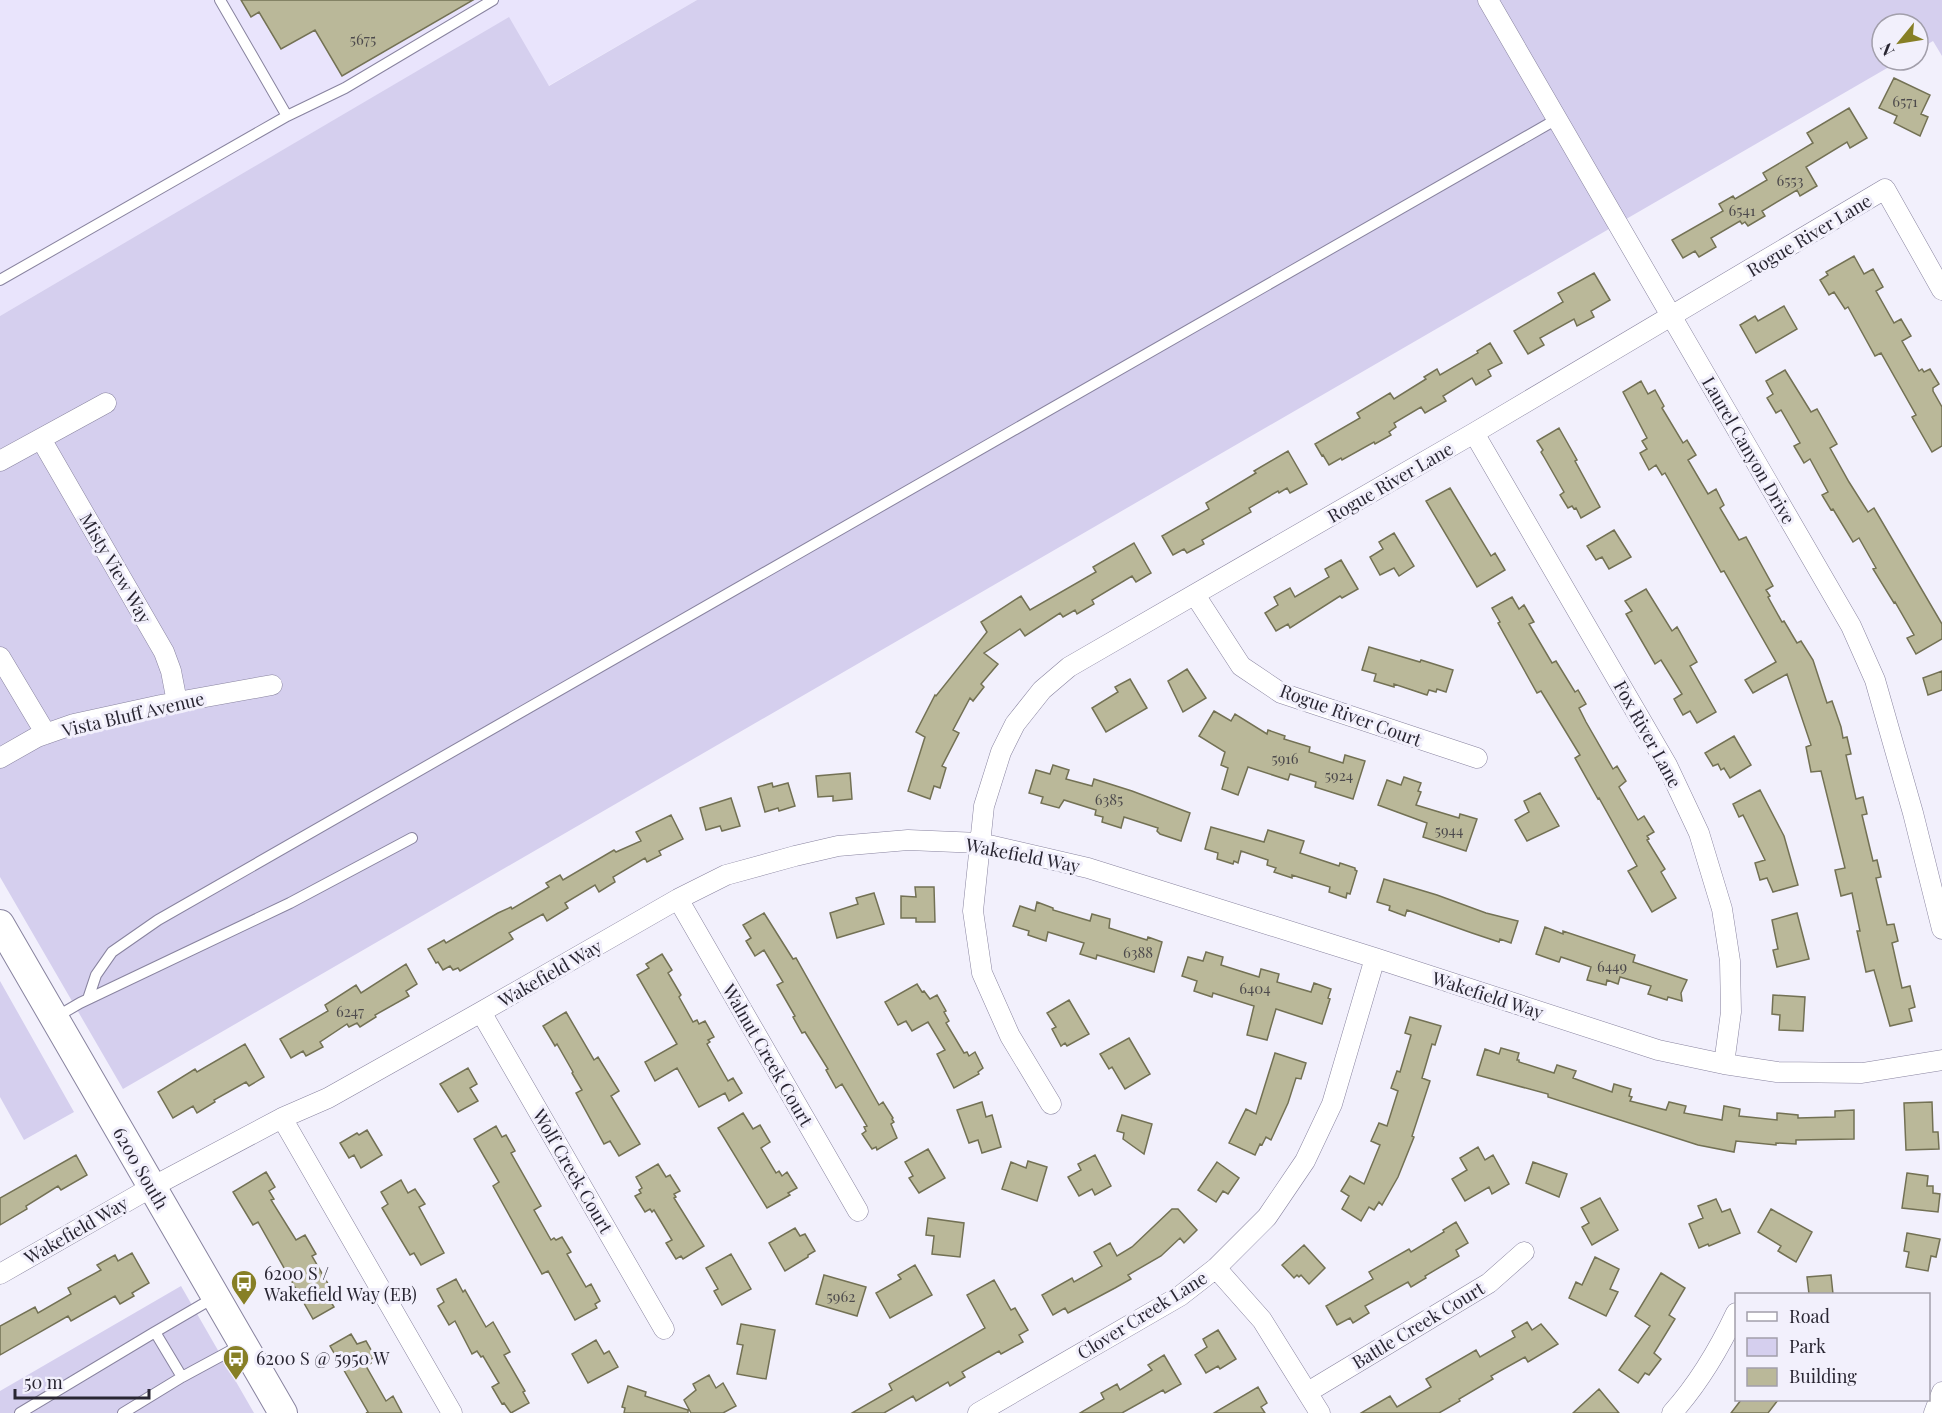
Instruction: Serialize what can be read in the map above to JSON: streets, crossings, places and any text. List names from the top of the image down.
{
  "streets": {
    "main road": ["6200 South"],
    "street": [
      "Rogue River Lane",
      "Laurel Canyon Drive",
      "Misty View Way",
      "Vista Bluff Avenue",
      "Rogue River Court",
      "Fox River Lane",
      "Wakefield Way",
      "Walnut Creek Court",
      "Wolf Creek Court",
      "Clover Creek Lane",
      "Battle Creek Court"
    ]
  },
  "crossings": [
    ["Rogue River Lane", "Laurel Canyon Drive"],
    ["Rogue River Lane", "Rogue River Court"],
    ["Rogue River Lane", "Fox River Lane"],
    ["Rogue River Lane", "Wakefield Way"],
    ["Misty View Way", "Vista Bluff Avenue"],
    ["Fox River Lane", "Wakefield Way"],
    ["Wakefield Way", "Walnut Creek Court"],
    ["Wakefield Way", "6200 South"],
    ["Wakefield Way", "Wolf Creek Court"],
    ["Wakefield Way", "Clover Creek Lane"]
  ],
  "places": {
    "bus stop": ["6200 S / Wakefield Way (EB)", "6200 S @ 5950 W"]
  },
  "house_numbers": [
    "5675",
    "6571",
    "6553",
    "6541",
    "5916",
    "5924",
    "6385",
    "5944",
    "6388",
    "6449",
    "6404",
    "6247",
    "5962"
  ],
  "legend": ["Road", "Park", "Building"],
  "scale_bar": "50 m",
  "north": "bottom left"
}
